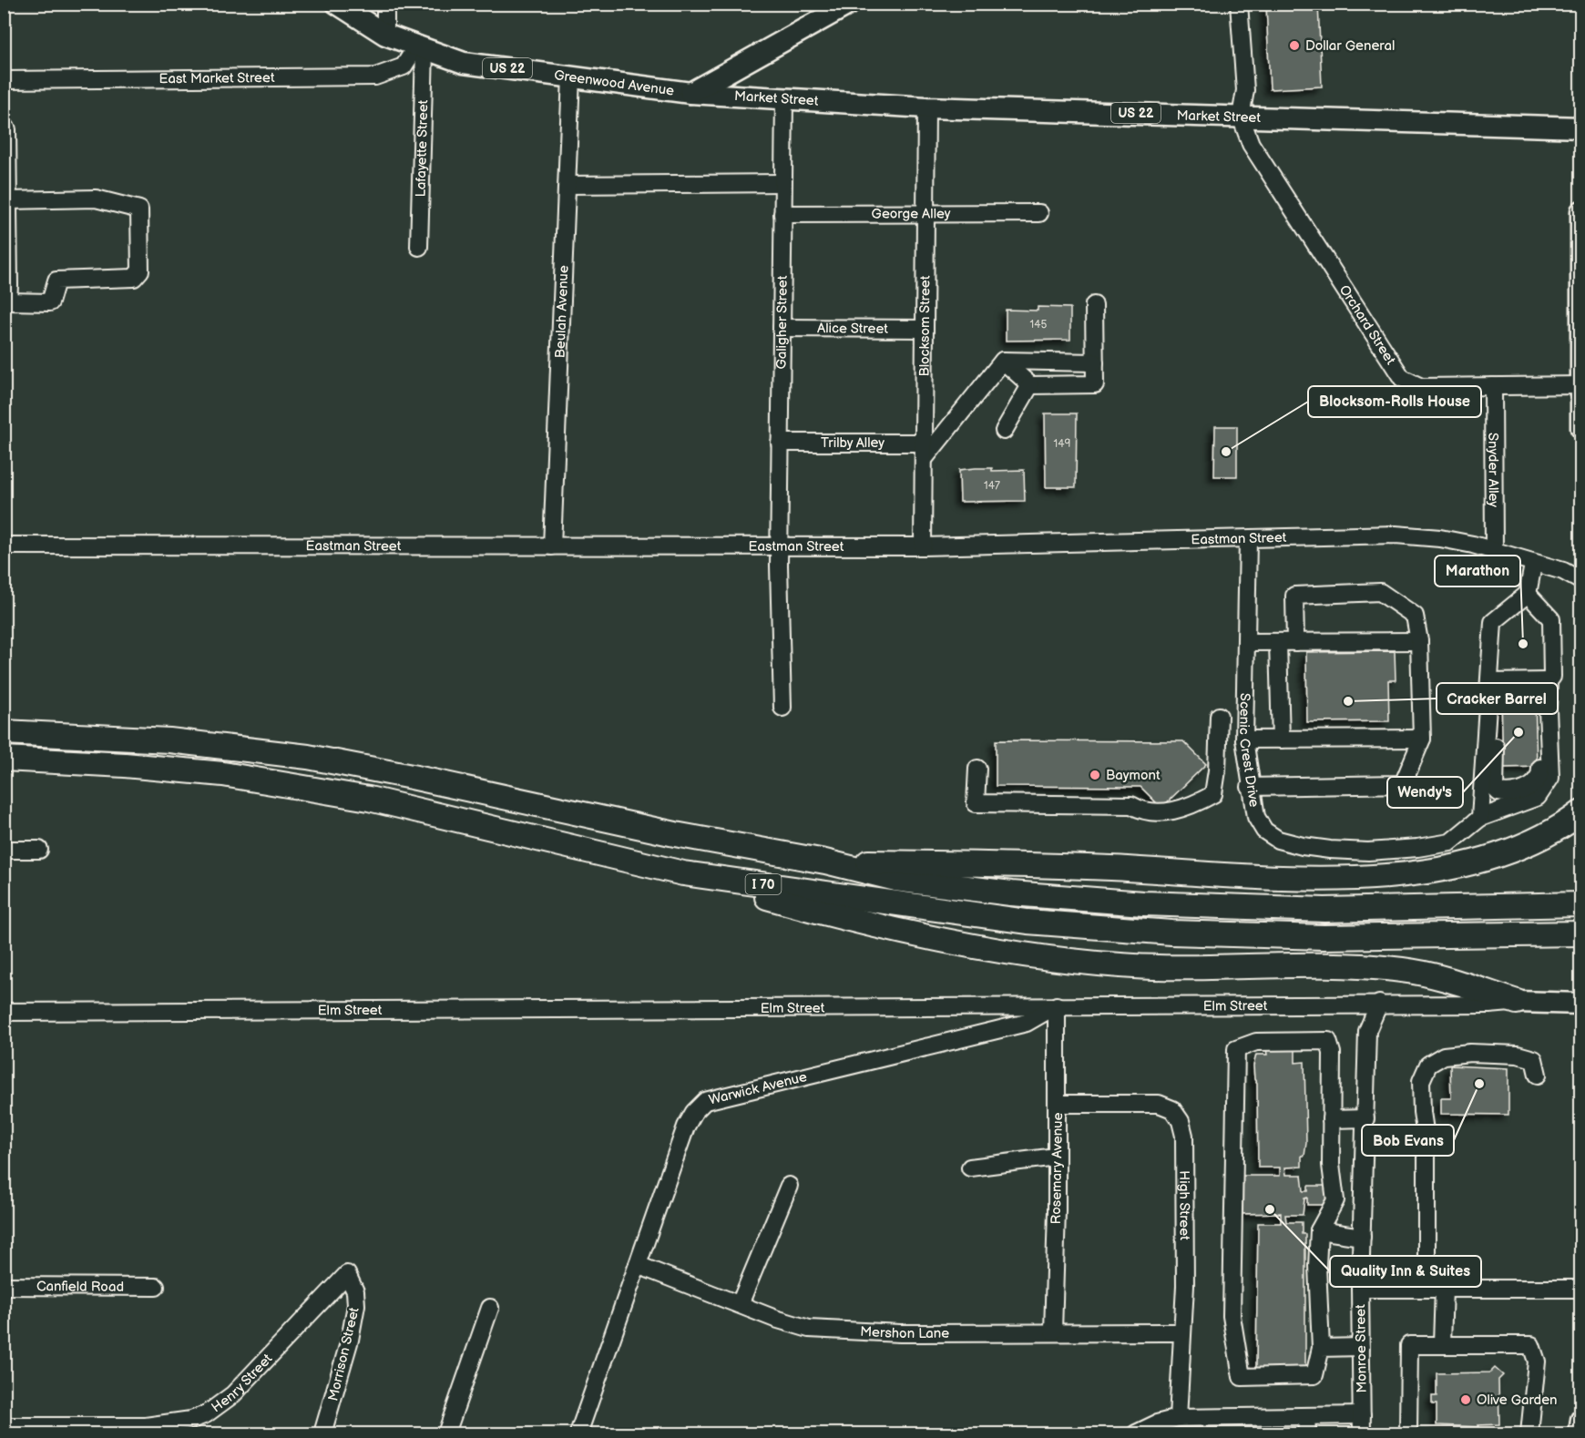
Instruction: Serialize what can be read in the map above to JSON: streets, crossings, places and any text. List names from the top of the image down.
{
  "streets": {
    "highway": ["I 70"],
    "main road": [
      "US 22",
      "Greenwood Avenue",
      "Market Street",
      "Elm Street"
    ],
    "street": [
      "East Market Street",
      "Lafayette Street",
      "George Alley",
      "Beulah Avenue",
      "Galigher Street",
      "Orchard Street",
      "Blocksom Street",
      "Alice Street",
      "Trilby Alley",
      "Snyder Alley",
      "Eastman Street",
      "Scenic Crest Drive",
      "Warwick Avenue",
      "Rosemary Avenue",
      "High Street",
      "Canfield Road",
      "Mershon Lane",
      "Monroe Street",
      "Morrison Street",
      "Henry Street"
    ]
  },
  "crossings": [
    ["East Market Street", "Greenwood Avenue"],
    ["East Market Street", "Lafayette Street"],
    ["Greenwood Avenue", "Market Street"],
    ["Greenwood Avenue", "Lafayette Street"],
    ["Greenwood Avenue", "Beulah Avenue"],
    ["Market Street", "Galigher Street"],
    ["Market Street", "Orchard Street"],
    ["Market Street", "Blocksom Street"],
    ["George Alley", "Galigher Street"],
    ["George Alley", "Blocksom Street"],
    ["Beulah Avenue", "Eastman Street"],
    ["Galigher Street", "Alice Street"],
    ["Galigher Street", "Trilby Alley"],
    ["Galigher Street", "Eastman Street"],
    ["Orchard Street", "Snyder Alley"],
    ["Blocksom Street", "Alice Street"],
    ["Blocksom Street", "Trilby Alley"],
    ["Blocksom Street", "Eastman Street"],
    ["Snyder Alley", "Eastman Street"],
    ["Eastman Street", "Scenic Crest Drive"],
    ["Elm Street", "Warwick Avenue"],
    ["Elm Street", "Rosemary Avenue"],
    ["Elm Street", "Monroe Street"],
    ["Warwick Avenue", "Rosemary Avenue"],
    ["Warwick Avenue", "Mershon Lane"],
    ["Rosemary Avenue", "High Street"],
    ["Rosemary Avenue", "Mershon Lane"],
    ["High Street", "Mershon Lane"],
    ["Morrison Street", "Henry Street"]
  ],
  "places": [
    "Dollar General",
    "Blocksom-Rolls House",
    "Marathon",
    "Cracker Barrel",
    "Wendy's",
    "Baymont",
    "Bob Evans",
    "Quality Inn & Suites",
    "Olive Garden"
  ],
  "house_numbers": ["145", "149", "147"]
}
